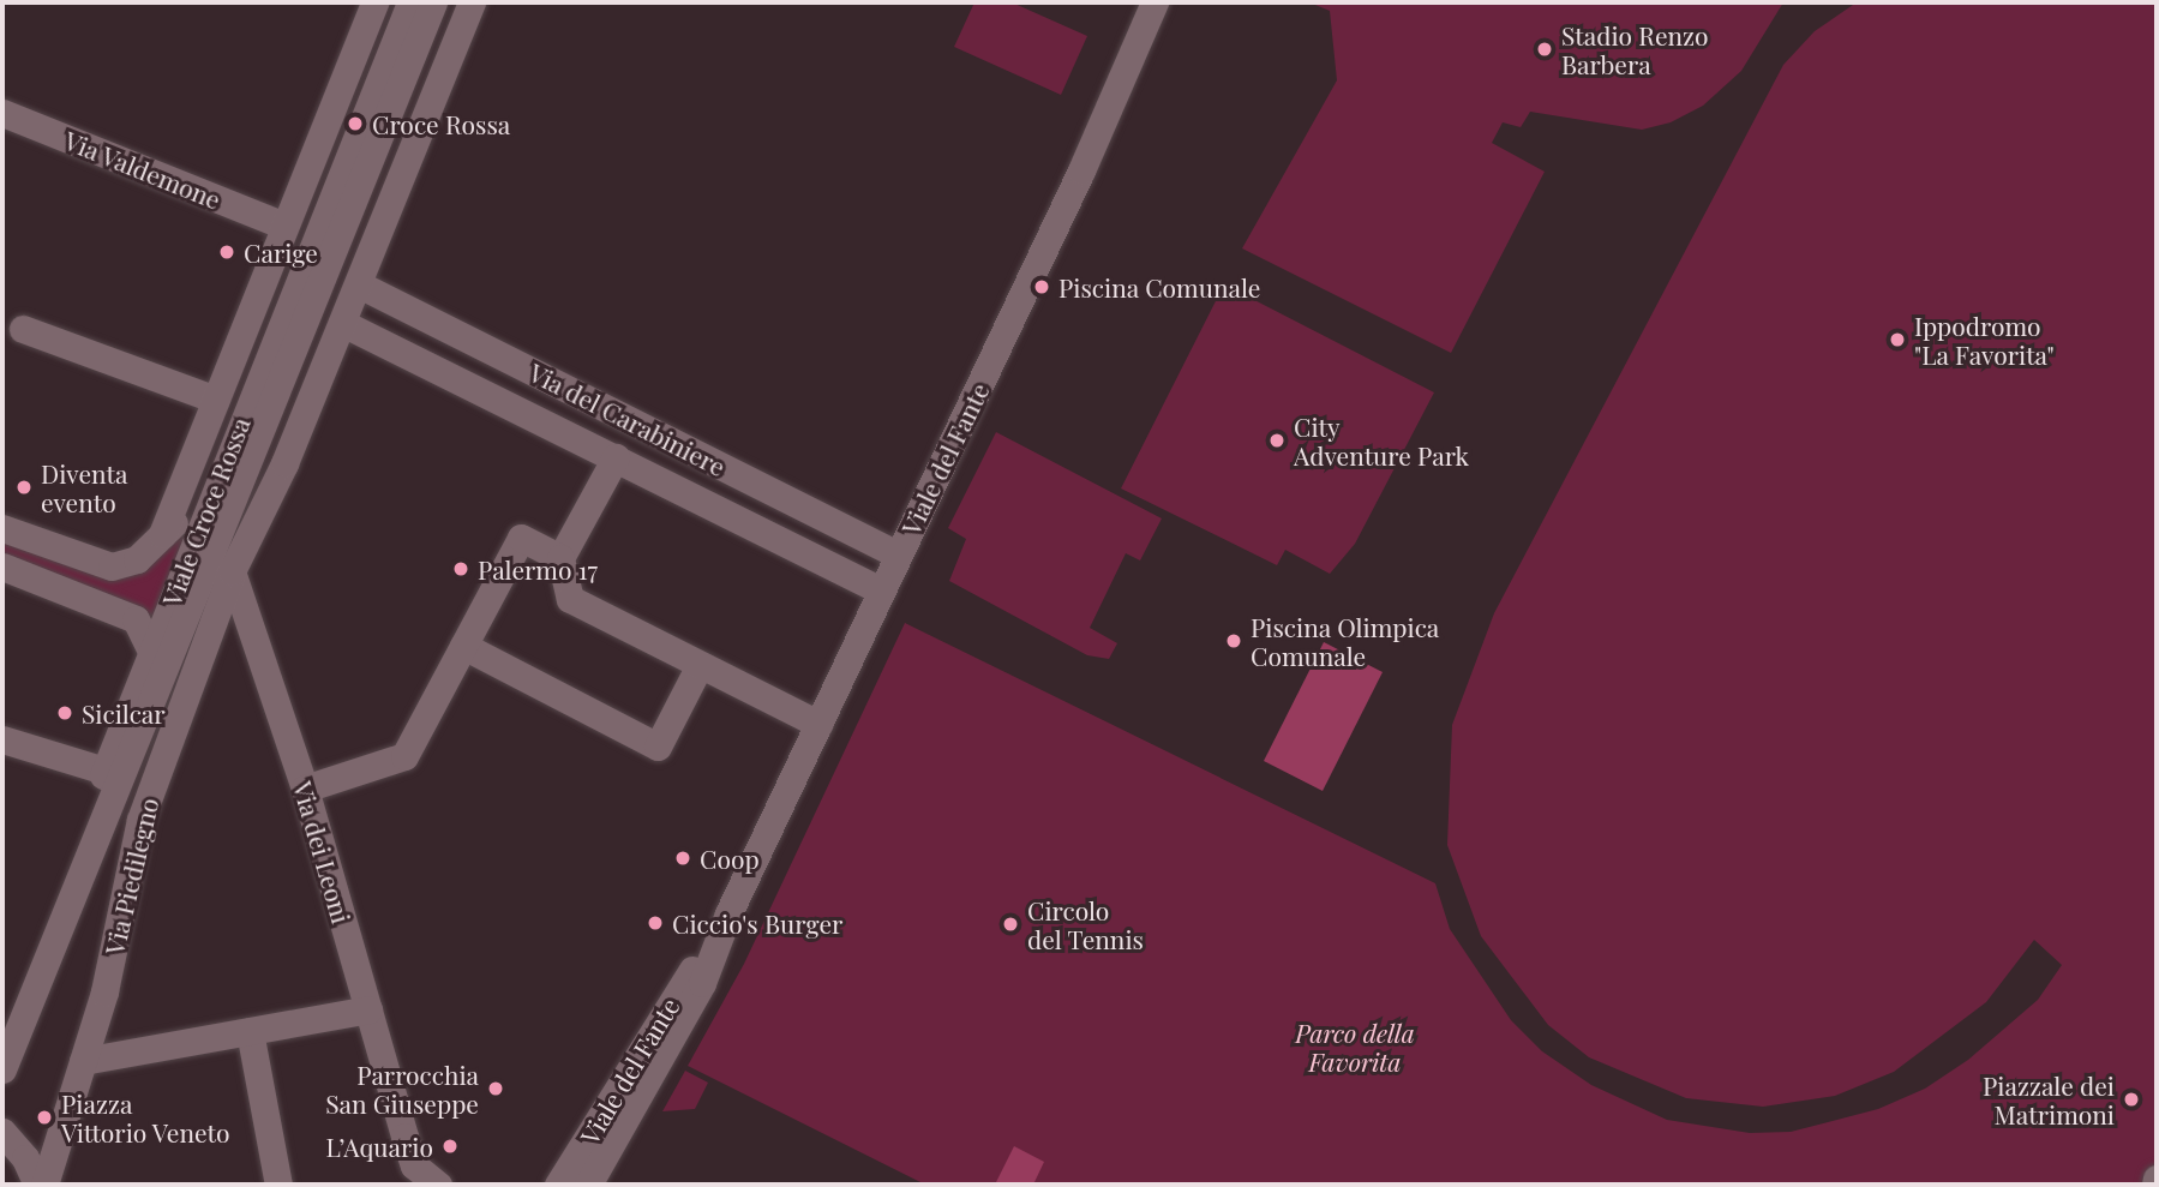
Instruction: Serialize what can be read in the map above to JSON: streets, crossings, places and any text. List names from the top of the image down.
{
  "streets": {
    "street": [
      "Via Valdemone",
      "Via del Carabiniere",
      "Viale del Fante",
      "Viale Croce Rossa",
      "Via dei Leoni",
      "Via Piedilegno"
    ]
  },
  "crossings": [
    ["Via Valdemone", "Viale Croce Rossa"],
    ["Via del Carabiniere", "Viale del Fante"],
    ["Via del Carabiniere", "Viale Croce Rossa"],
    ["Viale Croce Rossa", "Via dei Leoni"],
    ["Viale Croce Rossa", "Via Piedilegno"],
    ["Via dei Leoni", "Via Piedilegno"]
  ],
  "parks": ["Parco della Favorita"],
  "places": [
    "Stadio Renzo Barbera",
    "Croce Rossa",
    "Carige",
    "Piscina Comunale",
    "Ippodromo \"La Favorita\"",
    "City Adventure Park",
    "Diventa evento",
    "Palermo 17",
    "Piscina Olimpica Comunale",
    "Sicilcar",
    "Coop",
    "Ciccio's Burger",
    "Circolo del Tennis",
    "Parrocchia San Giuseppe",
    "Piazzale dei Matrimoni",
    "Piazza Vittorio Veneto",
    "L’Aquario"
  ]
}
